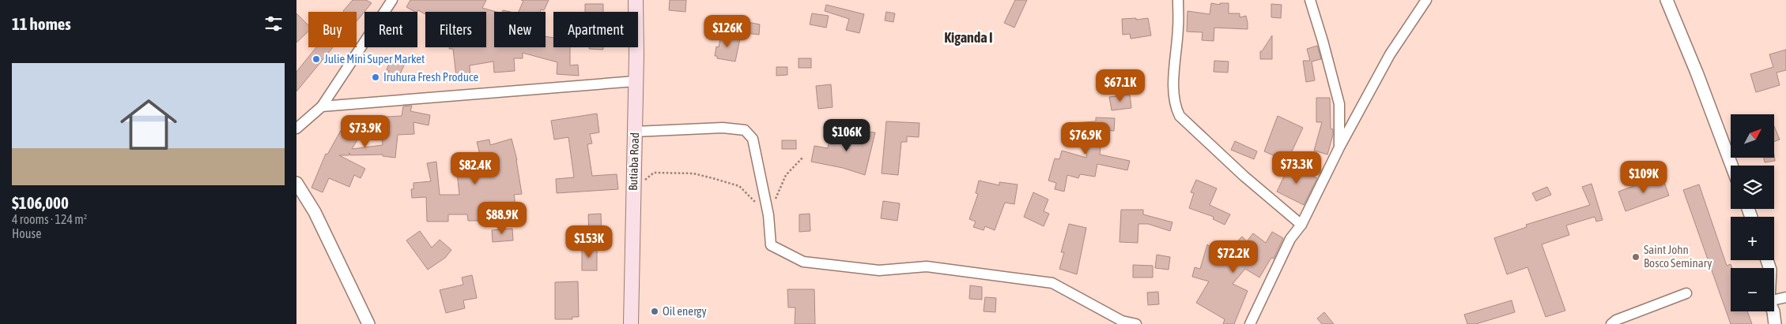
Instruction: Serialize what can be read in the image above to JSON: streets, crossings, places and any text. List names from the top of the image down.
{
  "streets": {
    "main road": ["Butiaba Road"]
  },
  "districts": ["Kiganda I"],
  "places": [
    "Julie Mini Super Market",
    "Iruhura Fresh Produce",
    "Saint John Bosco Seminary",
    "Oil energy"
  ],
  "north": "top right",
  "page": {
    "heading": "11 homes",
    "chip": [
      "Buy",
      "Rent",
      "Filters",
      "New",
      "Apartment"
    ],
    "price": [
      "$126K",
      "$67.1K",
      "$73.9K",
      "$106K",
      "$76.9K",
      "$73.3K",
      "$82.4K",
      "$109K",
      "$88.9K",
      "$153K",
      "$72.2K"
    ],
    "list": [
      {
        "name": "$106,000",
        "note": "4 rooms · 124 m² · House"
      }
    ],
    "map_buttons": ["+", "−"]
  }
}
